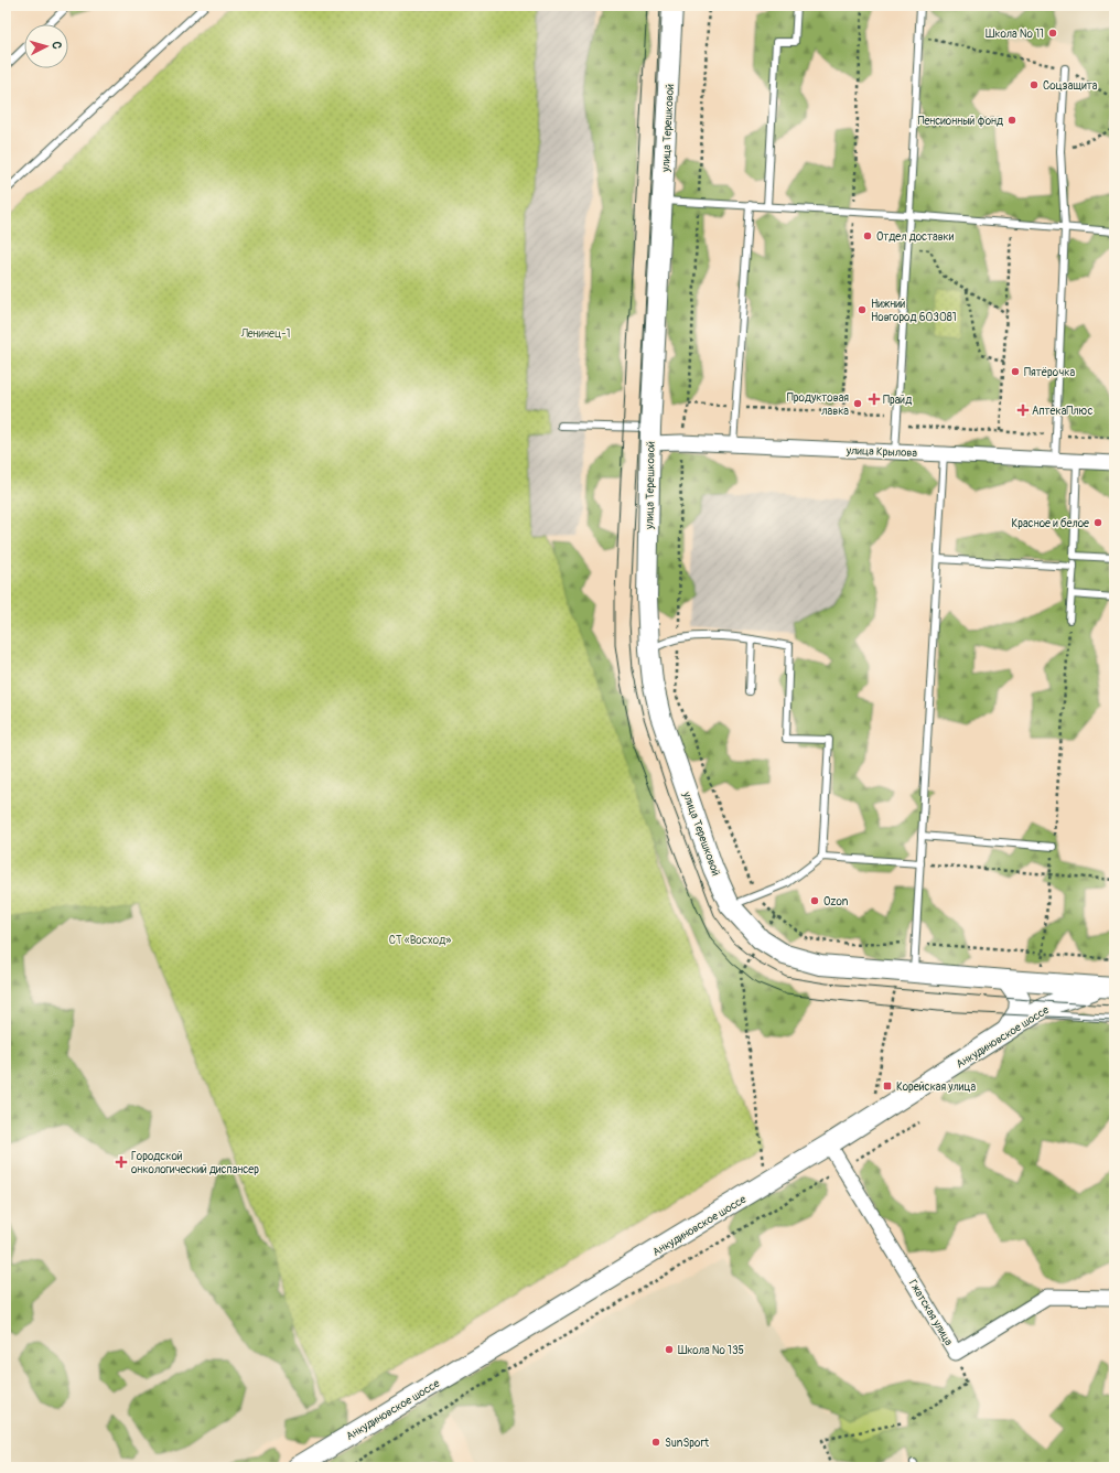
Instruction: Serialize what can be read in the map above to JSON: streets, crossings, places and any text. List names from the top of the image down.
{
  "streets": {
    "street": [
      "улица Терешковой",
      "улица Крылова",
      "Анкудиновское шоссе",
      "Гжатская улица"
    ]
  },
  "crossings": [
    ["улица Терешковой", "улица Крылова"],
    ["Анкудиновское шоссе", "Гжатская улица"]
  ],
  "parks": ["Ленинец-1", "СТ «Восход»"],
  "places": {
    "other": [
      "Школа № 11",
      "Соцзащита",
      "Пенсионный фонд",
      "Отдел доставки",
      "Нижний Новгород 603081",
      "Пятёрочка",
      "Продуктовая лавка",
      "Красное и белое",
      "Ozon",
      "Школа № 135",
      "SunSport"
    ],
    "health": ["Прайд", "АптекаПлюс", "Городской онкологический диспансер"],
    "transit": ["Корейская улица"]
  },
  "north": "right"
}
